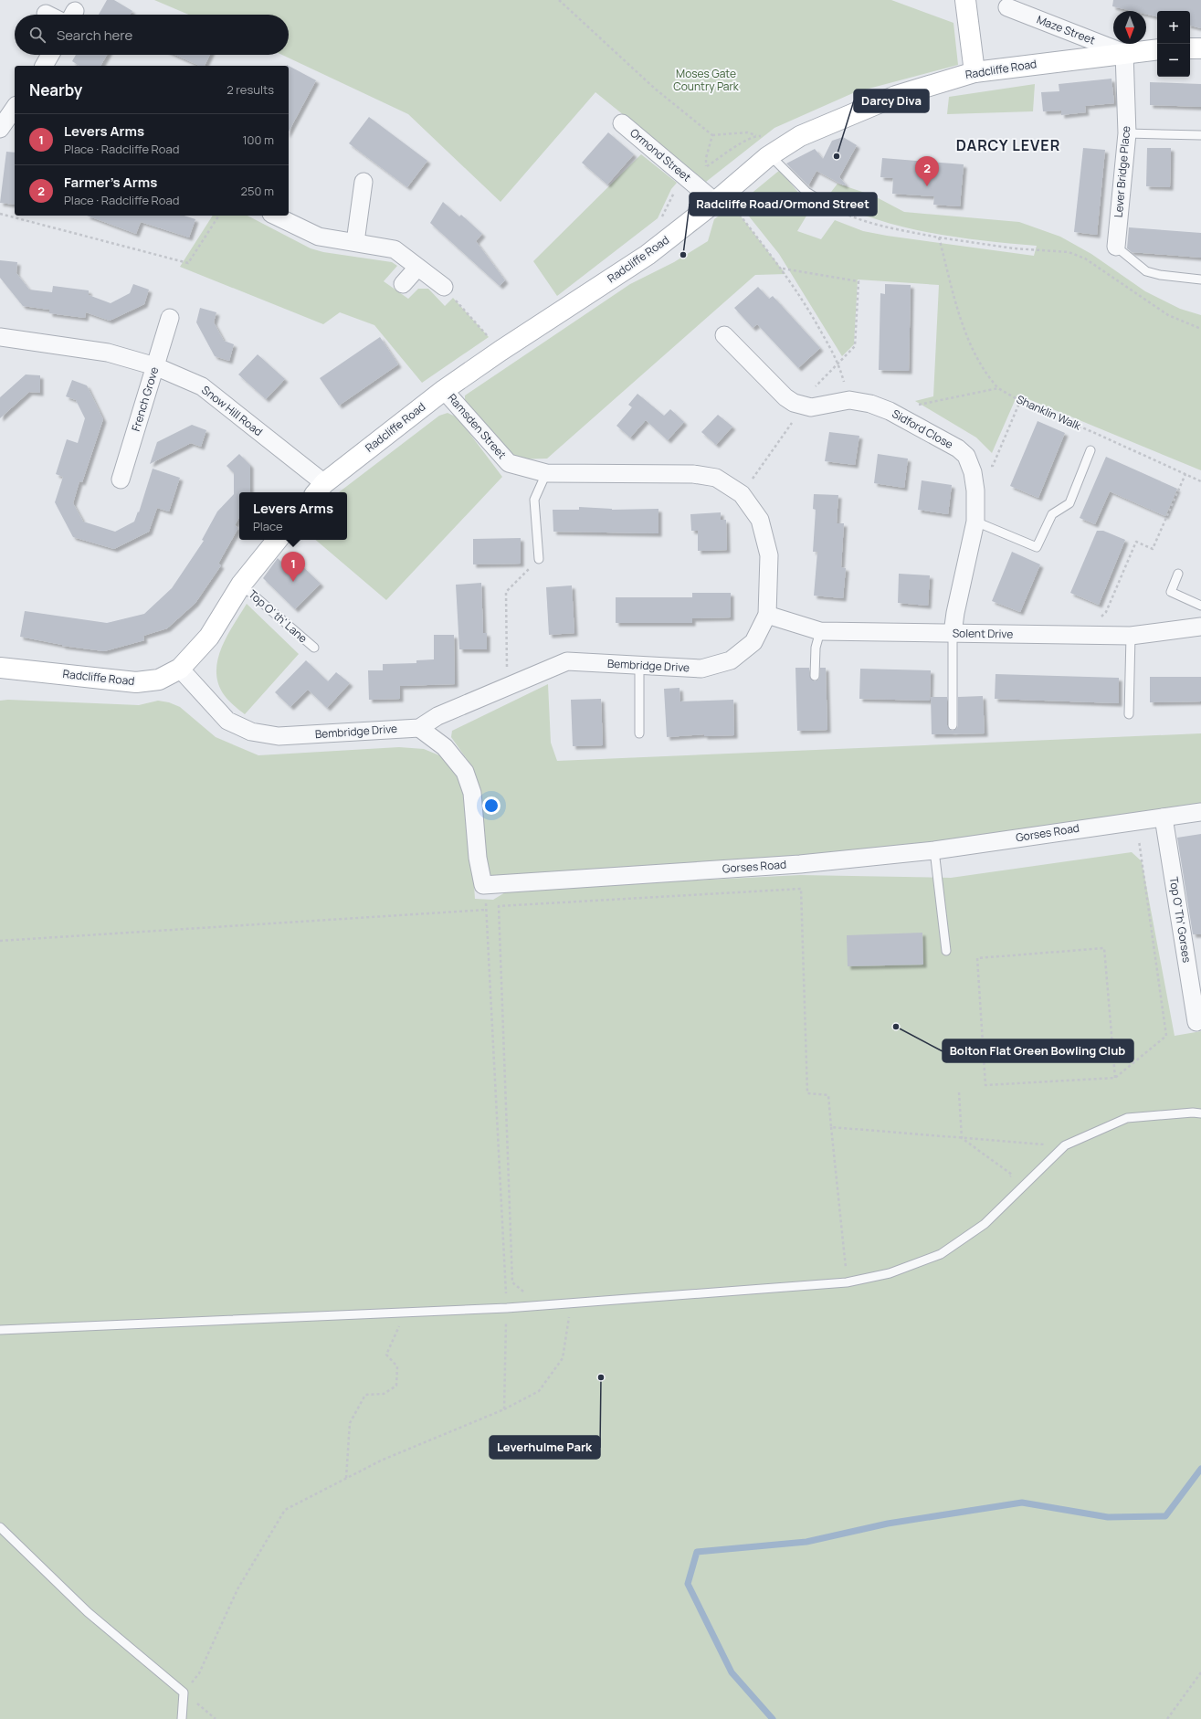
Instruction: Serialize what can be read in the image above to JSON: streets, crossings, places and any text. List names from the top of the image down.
{
  "streets": {
    "main road": ["Radcliffe Road"],
    "street": [
      "Maze Street",
      "Ormond Street",
      "Lever Bridge Place",
      "French Grove",
      "Snow Hill Road",
      "Ramsden Street",
      "Sidford Close",
      "Solent Drive",
      "Bembridge Drive",
      "Gorses Road",
      "Top O' Th' Gorses"
    ],
    "lane": ["Top O' th' Lane"],
    "path": ["Shanklin Walk"]
  },
  "crossings": [
    ["Maze Street", "Radcliffe Road"],
    ["Maze Street", "Lever Bridge Place"],
    ["Radcliffe Road", "Ormond Street"],
    ["Radcliffe Road", "Lever Bridge Place"],
    ["Radcliffe Road", "Snow Hill Road"],
    ["Radcliffe Road", "Ramsden Street"],
    ["Radcliffe Road", "Top O' th' Lane"],
    ["Radcliffe Road", "Bembridge Drive"],
    ["French Grove", "Snow Hill Road"],
    ["Ramsden Street", "Bembridge Drive"],
    ["Sidford Close", "Solent Drive"],
    ["Solent Drive", "Bembridge Drive"],
    ["Bembridge Drive", "Gorses Road"],
    ["Gorses Road", "Top O' Th' Gorses"]
  ],
  "districts": ["DARCY LEVER"],
  "parks": ["Moses Gate Country Park"],
  "places": [
    "Darcy Diva",
    "Radcliffe Road/Ormond Street",
    "Bolton Flat Green Bowling Club",
    "Leverhulme Park"
  ],
  "north": "bottom",
  "page": {
    "map_buttons": ["+", "−"],
    "search": "Search here",
    "heading": ["Nearby", "2 results"],
    "list": [
      {
        "mark": "1",
        "name": "Levers Arms",
        "note": "Place · Radcliffe Road",
        "value": "100 m"
      },
      {
        "mark": "2",
        "name": "Farmer's Arms",
        "note": "Place · Radcliffe Road",
        "value": "250 m"
      }
    ],
    "pins": ["2", "1"],
    "popup": ["Levers Arms", "Place"]
  }
}
